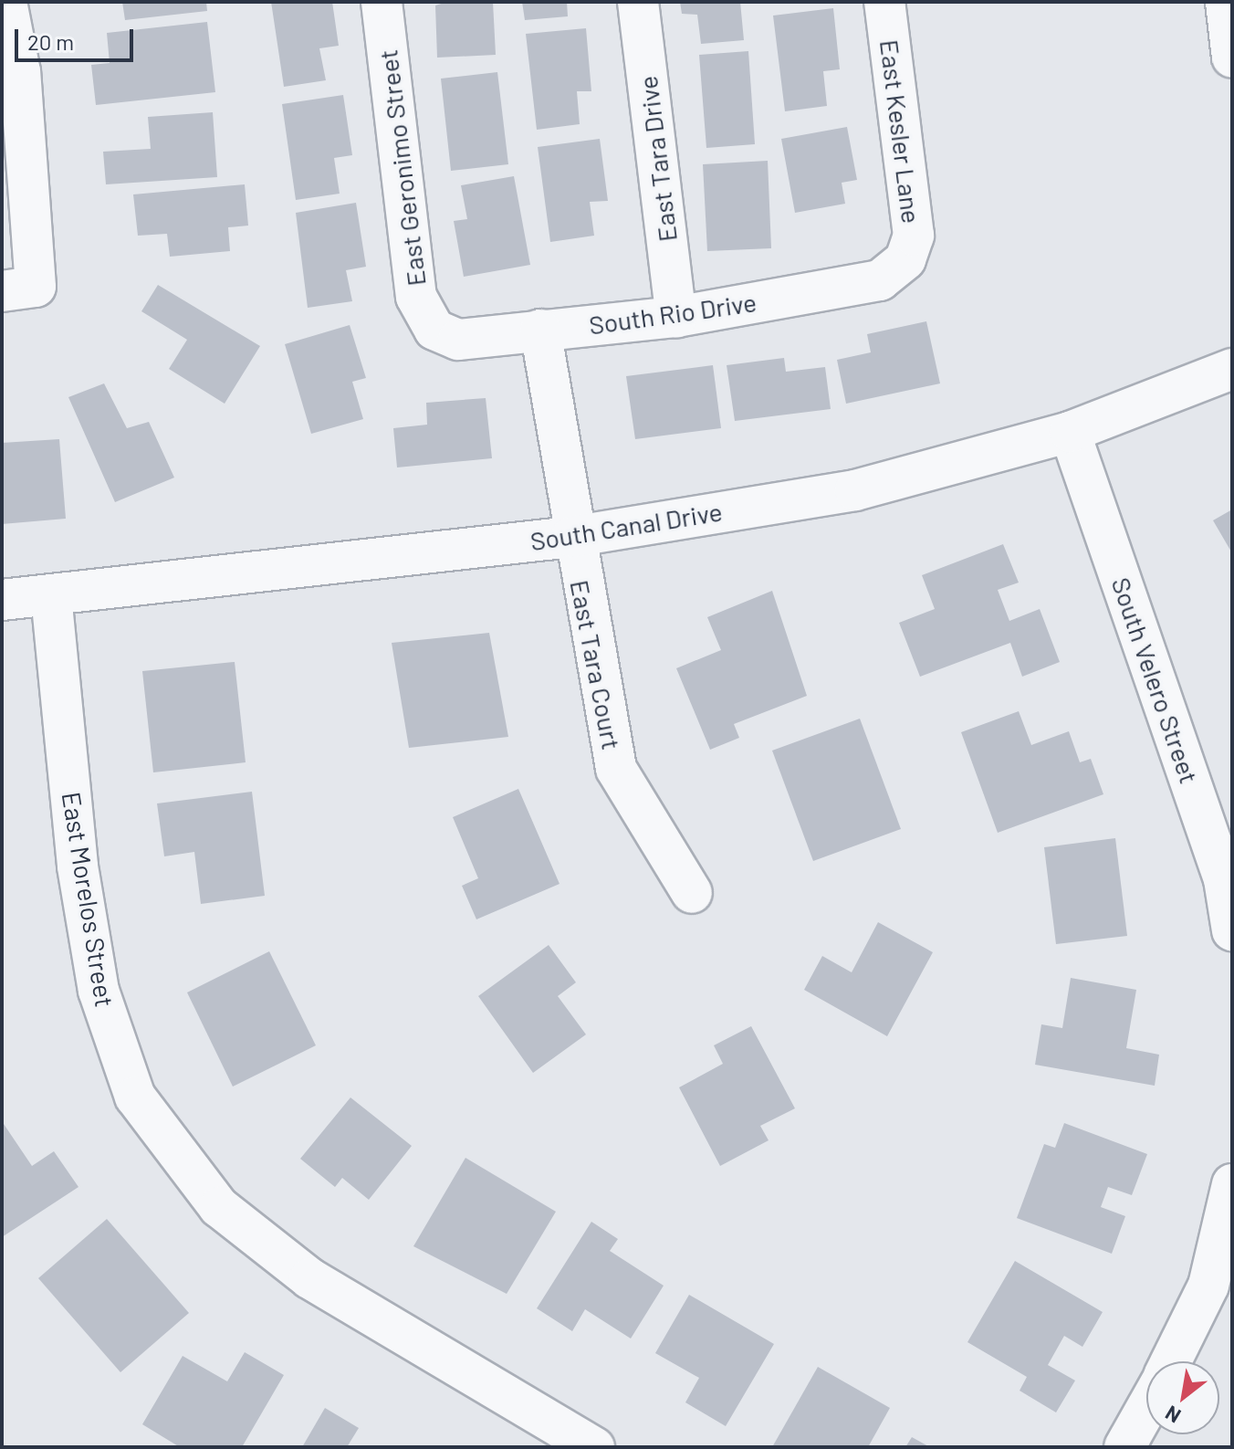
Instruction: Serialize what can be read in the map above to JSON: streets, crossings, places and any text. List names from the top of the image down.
{
  "streets": {
    "street": [
      "East Kesler Lane",
      "East Tara Drive",
      "East Geronimo Street",
      "South Rio Drive",
      "South Canal Drive",
      "East Tara Court",
      "South Velero Street",
      "East Morelos Street"
    ]
  },
  "crossings": [
    ["East Kesler Lane", "South Rio Drive"],
    ["East Tara Drive", "South Rio Drive"],
    ["East Geronimo Street", "South Rio Drive"],
    ["South Rio Drive", "East Tara Court"],
    ["South Canal Drive", "East Tara Court"],
    ["South Canal Drive", "South Velero Street"],
    ["South Canal Drive", "East Morelos Street"]
  ],
  "scale_bar": "20 m",
  "north": "bottom left"
}
